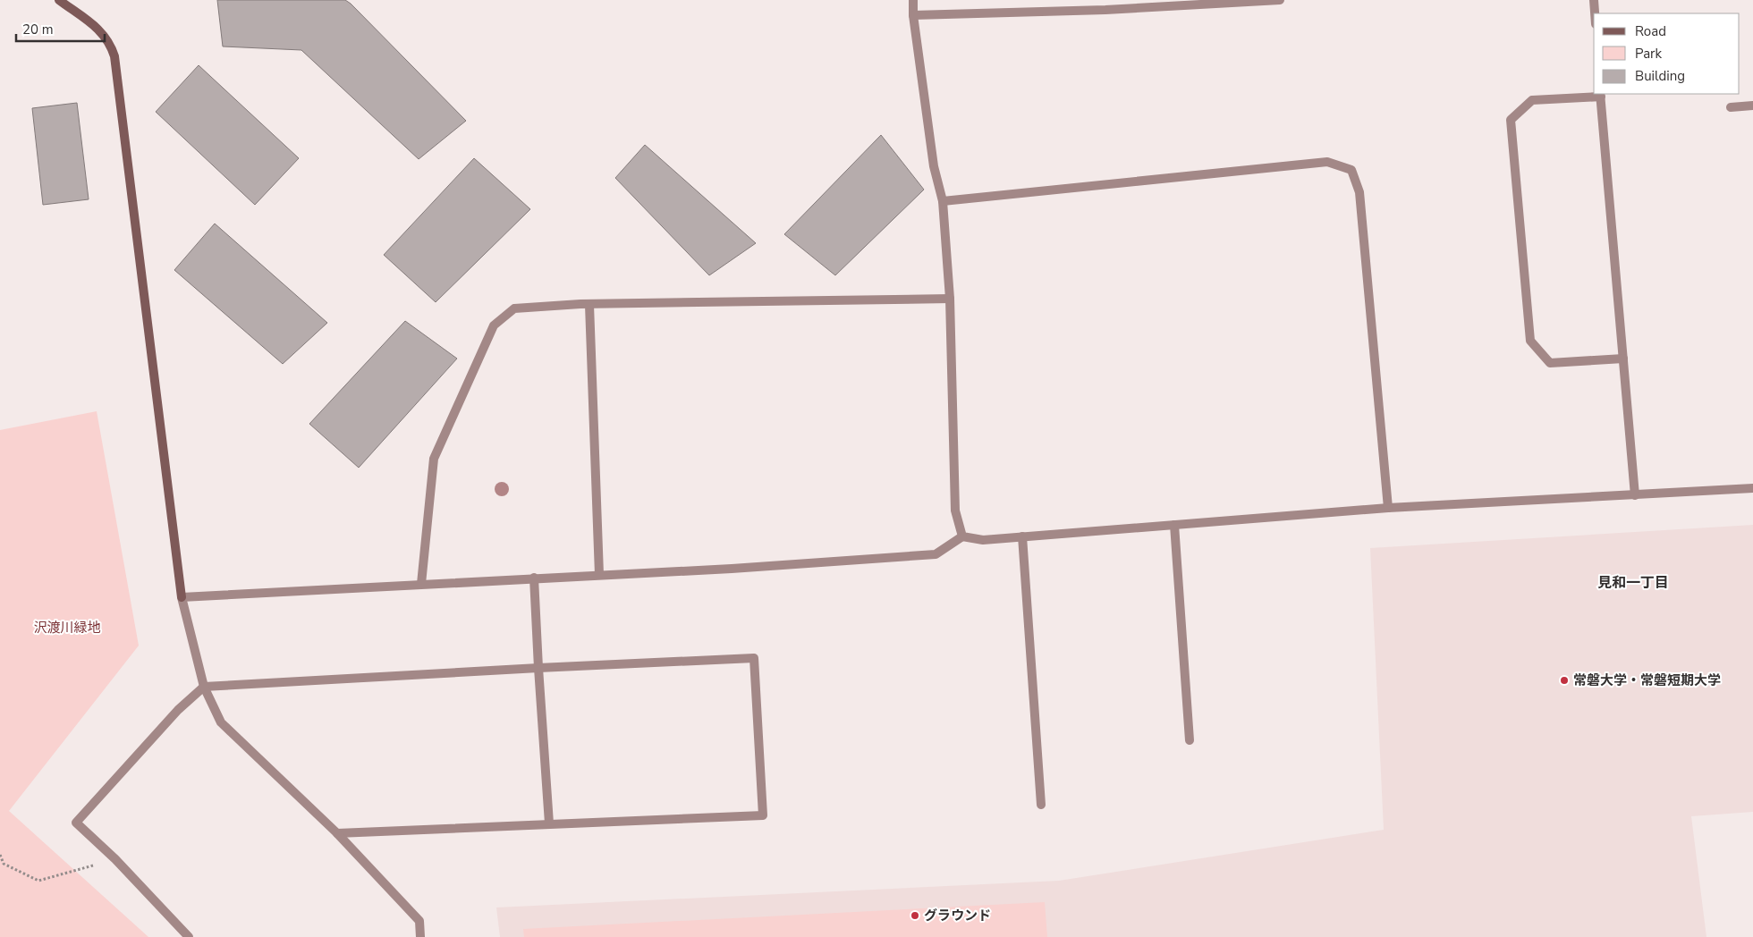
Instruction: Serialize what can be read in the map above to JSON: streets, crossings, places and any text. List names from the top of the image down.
{
  "districts": ["見和一丁目"],
  "parks": ["沢渡川緑地"],
  "places": ["常磐大学・常磐短期大学", "グラウンド"],
  "legend": ["Road", "Park", "Building"],
  "scale_bar": "20 m"
}
